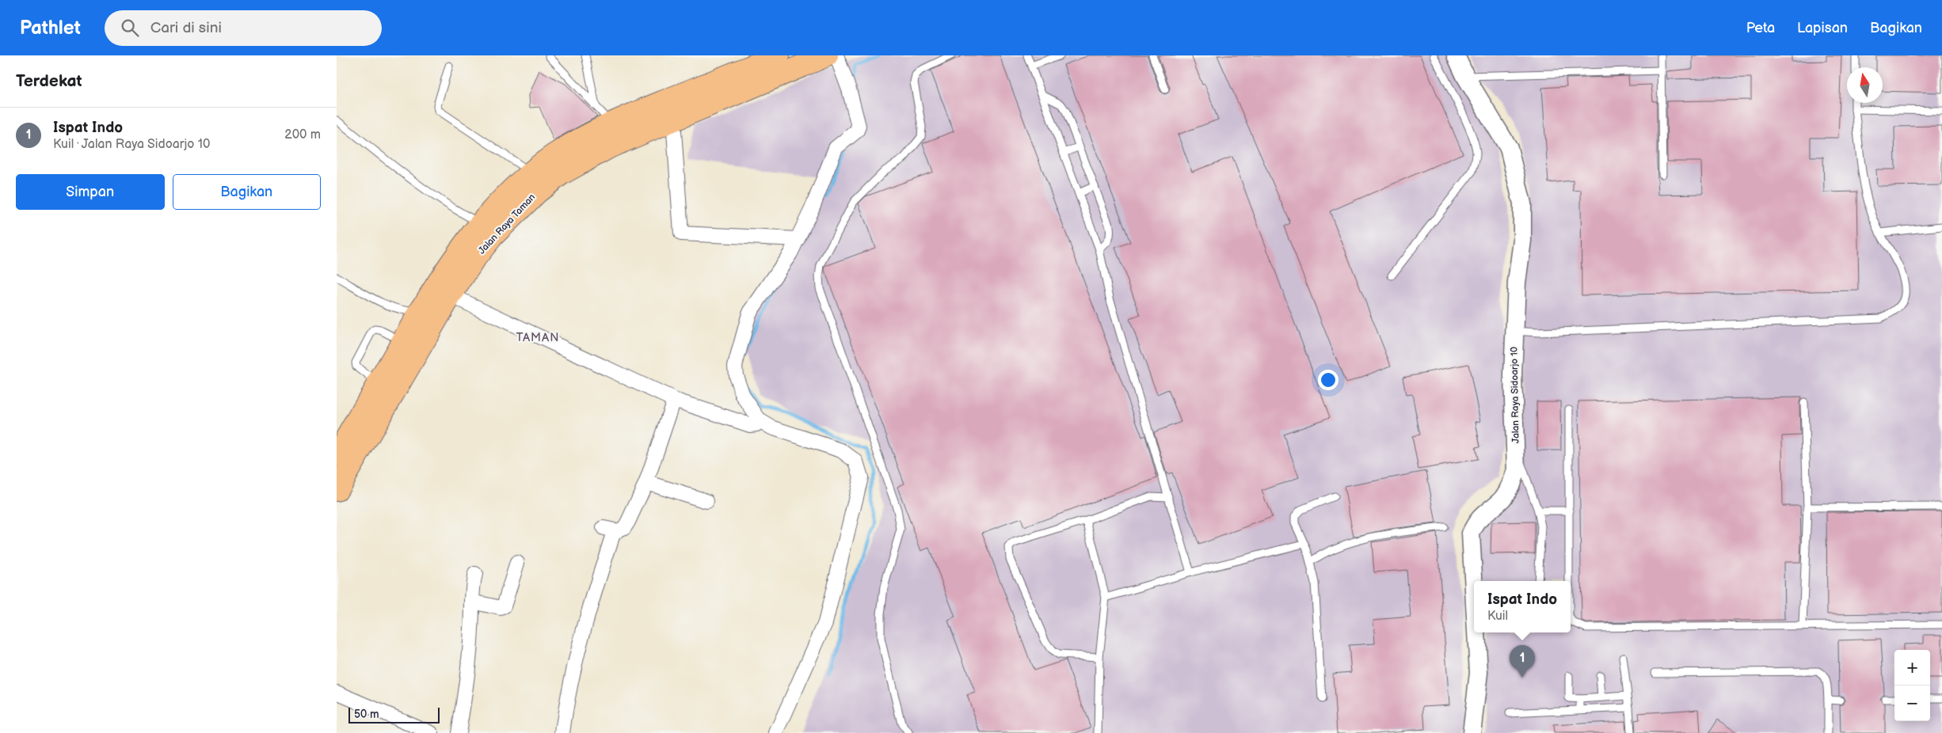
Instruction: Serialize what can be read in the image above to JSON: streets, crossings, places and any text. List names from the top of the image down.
{
  "streets": {
    "highway": ["Jalan Raya Taman"],
    "street": ["Jalan Raya Sidoarjo 10"]
  },
  "districts": ["TAMAN"],
  "scale_bar": "50 m",
  "north": "top",
  "page": {
    "header": "Pathlet",
    "search": "Cari di sini",
    "nav": ["Peta", "Lapisan", "Bagikan"],
    "heading": "Terdekat",
    "list": [
      {
        "mark": "1",
        "name": "Ispat Indo",
        "note": "Kuil · Jalan Raya Sidoarjo 10",
        "value": "200 m"
      }
    ],
    "buttons": ["Simpan", "Bagikan"],
    "popup": ["Ispat Indo", "Kuil"],
    "pins": "1",
    "map_buttons": ["+", "−"],
    "scale": "50 m"
  }
}
